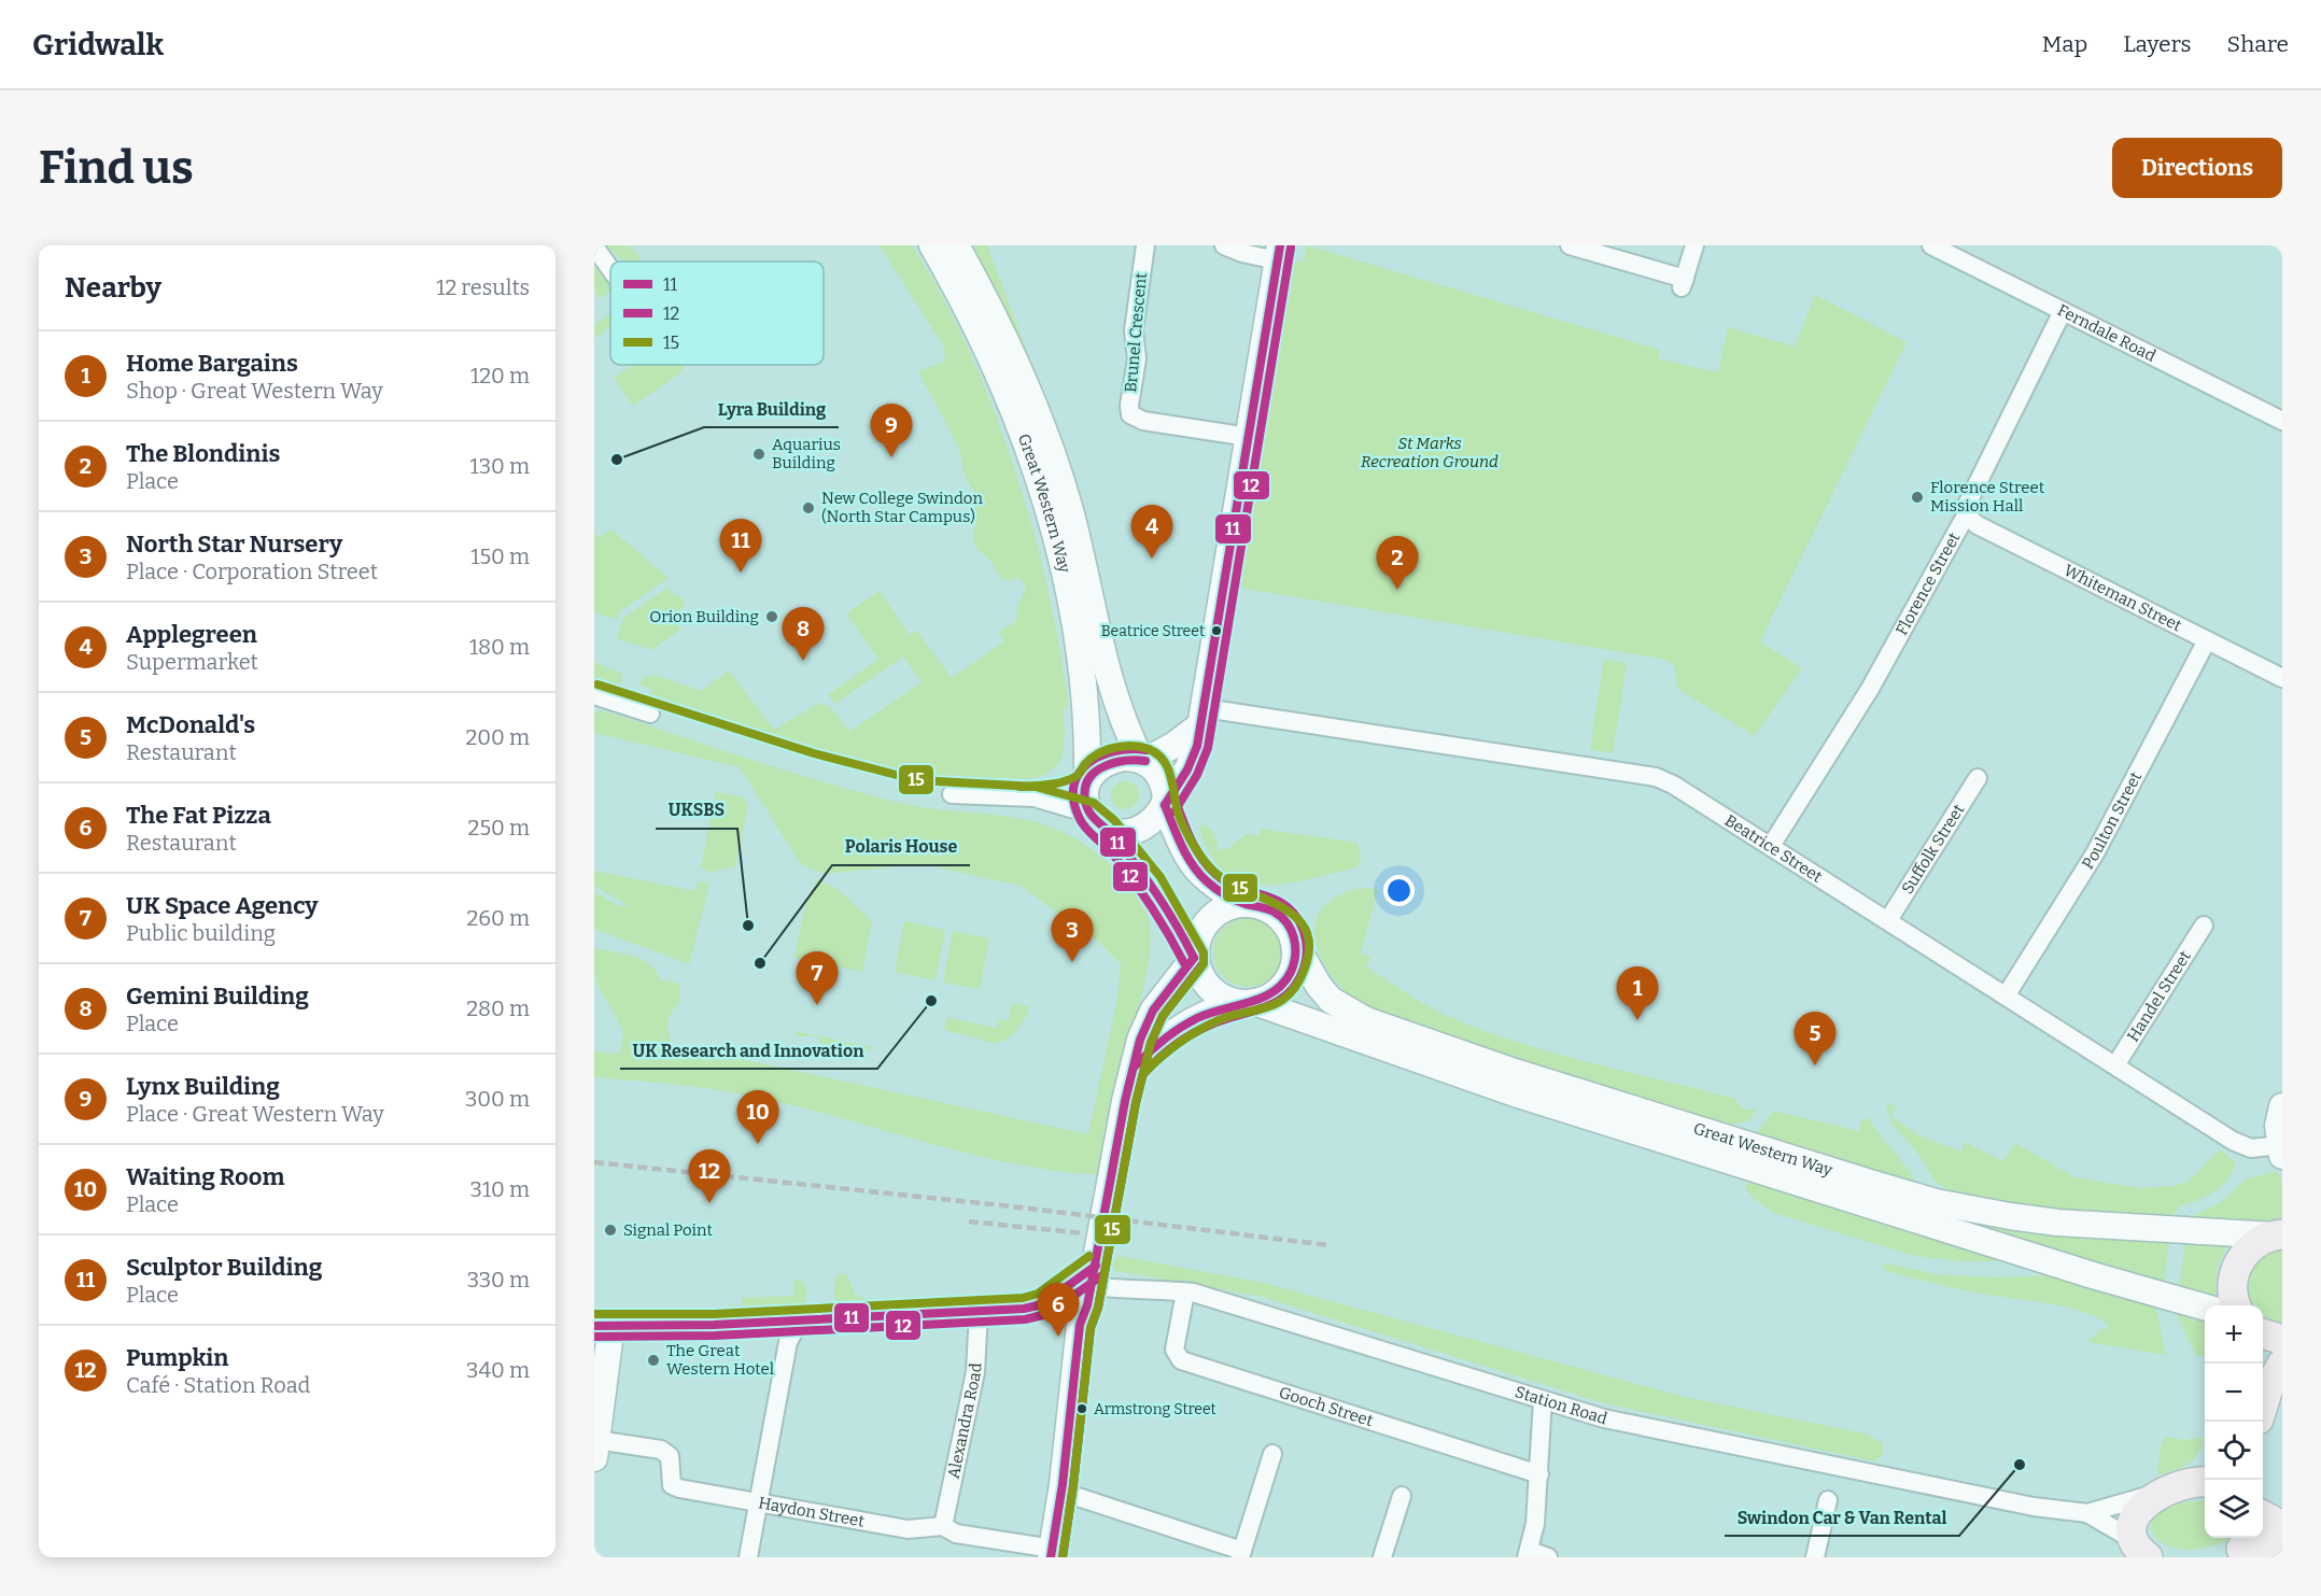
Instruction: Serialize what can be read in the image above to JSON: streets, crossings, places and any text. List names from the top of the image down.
{
  "streets": {
    "main road": ["Great Western Way", "Station Road"],
    "street": [
      "Brunel Crescent",
      "Ferndale Road",
      "Florence Street",
      "Whiteman Street",
      "Poulton Street",
      "Beatrice Street",
      "Suffolk Street",
      "Handel Street",
      "Gooch Street",
      "Alexandra Road",
      "Haydon Street"
    ]
  },
  "crossings": [
    ["Ferndale Road", "Florence Street"],
    ["Florence Street", "Whiteman Street"],
    ["Florence Street", "Beatrice Street"],
    ["Whiteman Street", "Poulton Street"],
    ["Poulton Street", "Beatrice Street"],
    ["Beatrice Street", "Suffolk Street"],
    ["Beatrice Street", "Handel Street"],
    ["Station Road", "Gooch Street"],
    ["Station Road", "Alexandra Road"],
    ["Alexandra Road", "Haydon Street"]
  ],
  "parks": ["St Marks Recreation Ground"],
  "places": [
    "Aquarius Building",
    "Lyra Building",
    "Florence Street Mission Hall",
    "New College Swindon (North Star Campus)",
    "Orion Building",
    "Beatrice Street",
    "UKSBS",
    "Polaris House",
    "UK Research and Innovation",
    "Signal Point",
    "The Great Western Hotel",
    "Armstrong Street",
    "Swindon Car & Van Rental"
  ],
  "lines": ["transit line 11", "transit line 12", "transit line 15"],
  "legend": ["11", "12", "15"],
  "page": {
    "header": "Gridwalk",
    "nav": ["Map", "Layers", "Share"],
    "buttons": "Directions",
    "title": "Find us",
    "heading": ["Nearby", "12 results"],
    "list": [
      {
        "mark": "1",
        "name": "Home Bargains",
        "note": "Shop · Great Western Way",
        "value": "120 m"
      },
      {
        "mark": "2",
        "name": "The Blondinis",
        "note": "Place",
        "value": "130 m"
      },
      {
        "mark": "3",
        "name": "North Star Nursery",
        "note": "Place · Corporation Street",
        "value": "150 m"
      },
      {
        "mark": "4",
        "name": "Applegreen",
        "note": "Supermarket",
        "value": "180 m"
      },
      {
        "mark": "5",
        "name": "McDonald's",
        "note": "Restaurant",
        "value": "200 m"
      },
      {
        "mark": "6",
        "name": "The Fat Pizza",
        "note": "Restaurant",
        "value": "250 m"
      },
      {
        "mark": "7",
        "name": "UK Space Agency",
        "note": "Public building",
        "value": "260 m"
      },
      {
        "mark": "8",
        "name": "Gemini Building",
        "note": "Place",
        "value": "280 m"
      },
      {
        "mark": "9",
        "name": "Lynx Building",
        "note": "Place · Great Western Way",
        "value": "300 m"
      },
      {
        "mark": "10",
        "name": "Waiting Room",
        "note": "Place",
        "value": "310 m"
      },
      {
        "mark": "11",
        "name": "Sculptor Building",
        "note": "Place",
        "value": "330 m"
      },
      {
        "mark": "12",
        "name": "Pumpkin",
        "note": "Café · Station Road",
        "value": "340 m"
      }
    ],
    "pins": [
      "9",
      "4",
      "11",
      "2",
      "8",
      "3",
      "7",
      "1",
      "5",
      "10",
      "12",
      "6"
    ],
    "map_buttons": ["+", "−"]
  }
}
